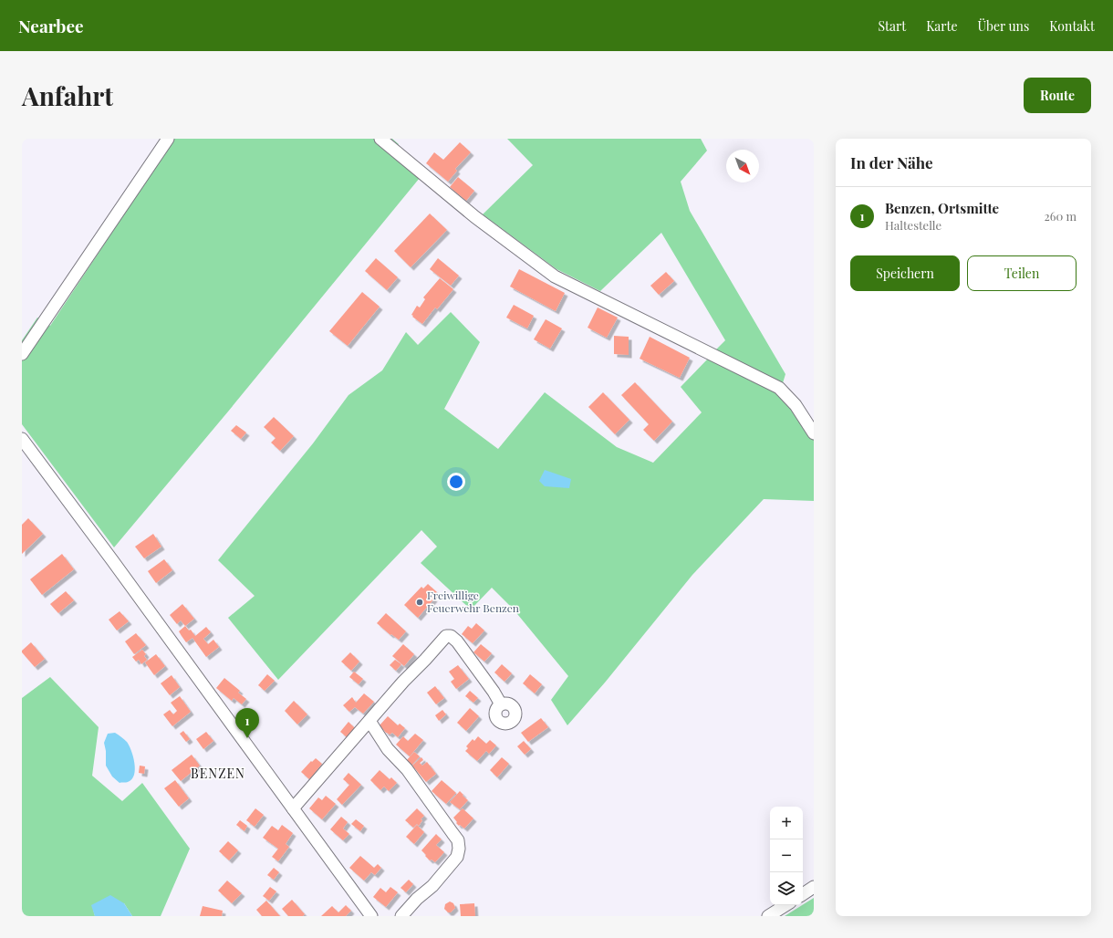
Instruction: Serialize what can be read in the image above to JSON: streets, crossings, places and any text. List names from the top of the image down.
{
  "districts": ["BENZEN"],
  "places": ["Freiwillige Feuerwehr Benzen"],
  "north": "bottom right",
  "page": {
    "header": "Nearbee",
    "nav": [
      "Start",
      "Karte",
      "Über uns",
      "Kontakt"
    ],
    "buttons": [
      "Route",
      ["Speichern", "Teilen"]
    ],
    "title": "Anfahrt",
    "heading": "In der Nähe",
    "list": [
      {
        "mark": "1",
        "name": "Benzen, Ortsmitte",
        "note": "Haltestelle",
        "value": "260 m"
      }
    ],
    "pins": "1",
    "map_buttons": ["+", "−"]
  }
}
